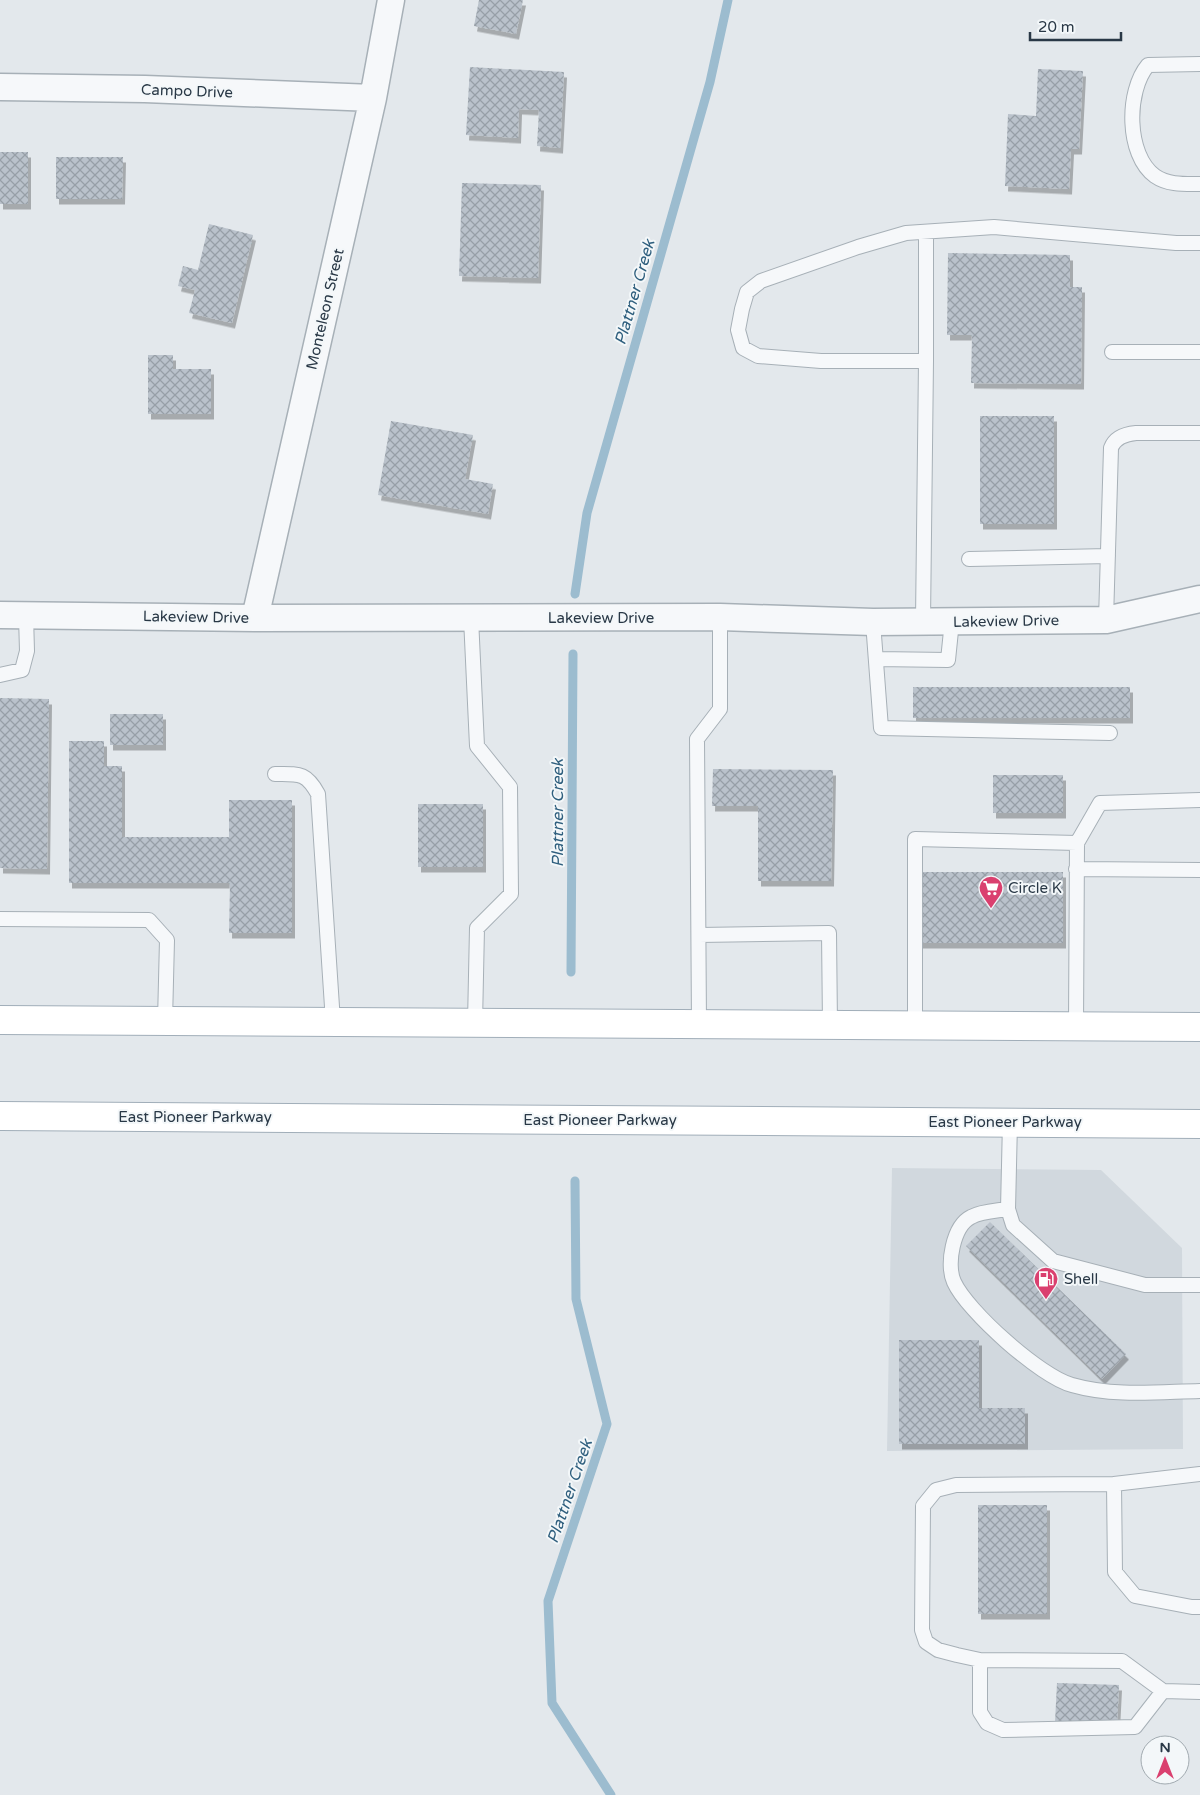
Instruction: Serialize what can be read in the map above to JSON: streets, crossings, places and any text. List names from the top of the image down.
{
  "streets": {
    "main road": ["East Pioneer Parkway"],
    "street": ["Campo Drive", "Monteleon Street", "Lakeview Drive"]
  },
  "crossings": [
    ["Campo Drive", "Monteleon Street"],
    ["Monteleon Street", "Lakeview Drive"]
  ],
  "water": ["Plattner Creek"],
  "places": {
    "supermarket": ["Circle K"],
    "fuel station": ["Shell"]
  },
  "scale_bar": "20 m",
  "north": "top"
}
